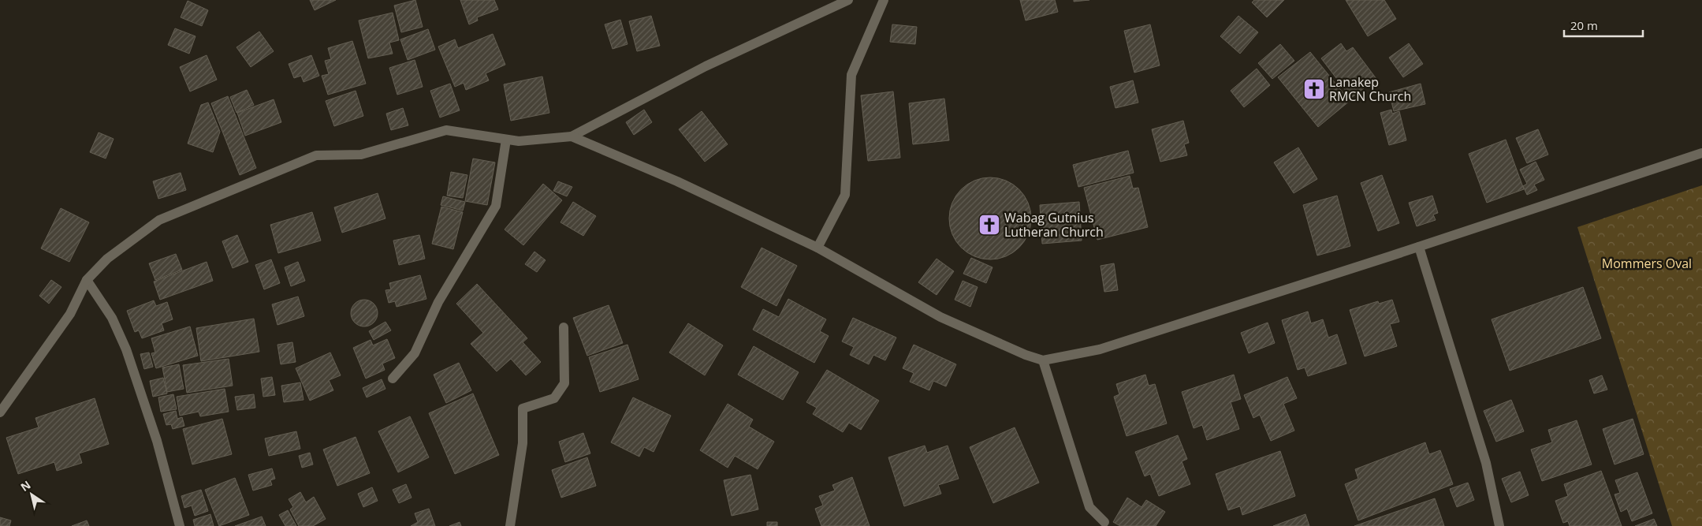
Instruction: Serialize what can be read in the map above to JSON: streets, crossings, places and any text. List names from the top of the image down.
{
  "parks": ["Mommers Oval"],
  "places": {
    "church": ["Lanakep RMCN Church", "Wabag Gutnius Lutheran Church"]
  },
  "scale_bar": "20 m",
  "north": "top left"
}
